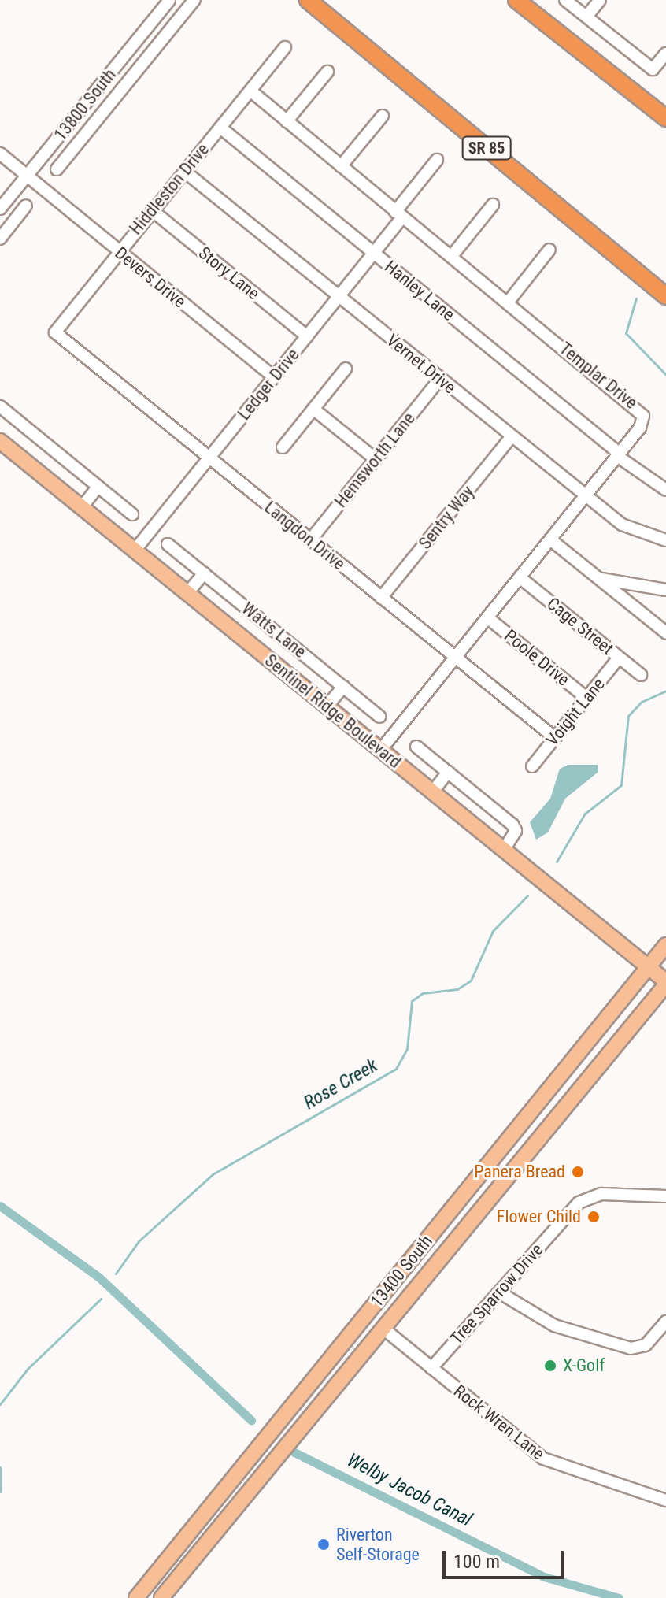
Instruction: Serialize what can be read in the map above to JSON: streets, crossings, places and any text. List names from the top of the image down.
{
  "streets": {
    "highway": ["SR 85"],
    "main road": ["Sentinel Ridge Boulevard", "13400 South"],
    "street": [
      "13800 South",
      "Hiddleston Drive",
      "Story Lane",
      "Devers Drive",
      "Hanley Lane",
      "Vernet Drive",
      "Templar Drive",
      "Ledger Drive",
      "Hemsworth Lane",
      "Sentry Way",
      "Langdon Drive",
      "Cage Street",
      "Watts Lane",
      "Poole Drive",
      "Voight Lane",
      "Tree Sparrow Drive",
      "Rock Wren Lane"
    ]
  },
  "crossings": [
    ["13800 South", "Devers Drive"],
    ["Hiddleston Drive", "Story Lane"],
    ["Hiddleston Drive", "Devers Drive"],
    ["Hiddleston Drive", "Hanley Lane"],
    ["Hiddleston Drive", "Vernet Drive"],
    ["Hiddleston Drive", "Templar Drive"],
    ["Hiddleston Drive", "Langdon Drive"],
    ["Story Lane", "Ledger Drive"],
    ["Devers Drive", "Ledger Drive"],
    ["Hanley Lane", "Templar Drive"],
    ["Hanley Lane", "Ledger Drive"],
    ["Vernet Drive", "Templar Drive"],
    ["Vernet Drive", "Ledger Drive"],
    ["Vernet Drive", "Hemsworth Lane"],
    ["Vernet Drive", "Sentry Way"],
    ["Templar Drive", "Ledger Drive"],
    ["Templar Drive", "Langdon Drive"],
    ["Templar Drive", "Cage Street"],
    ["Templar Drive", "Poole Drive"],
    ["Templar Drive", "Sentinel Ridge Boulevard"],
    ["Ledger Drive", "Langdon Drive"],
    ["Ledger Drive", "Sentinel Ridge Boulevard"],
    ["Hemsworth Lane", "Langdon Drive"],
    ["Sentry Way", "Langdon Drive"],
    ["Langdon Drive", "Voight Lane"],
    ["Cage Street", "Voight Lane"],
    ["Poole Drive", "Voight Lane"],
    ["Sentinel Ridge Boulevard", "13400 South"],
    ["13400 South", "Rock Wren Lane"],
    ["Tree Sparrow Drive", "Rock Wren Lane"]
  ],
  "water": ["Rose Creek", "Welby Jacob Canal"],
  "places": [
    "Panera Bread",
    "Flower Child",
    "X-Golf",
    "Riverton Self-Storage"
  ],
  "scale_bar": "100 m"
}
